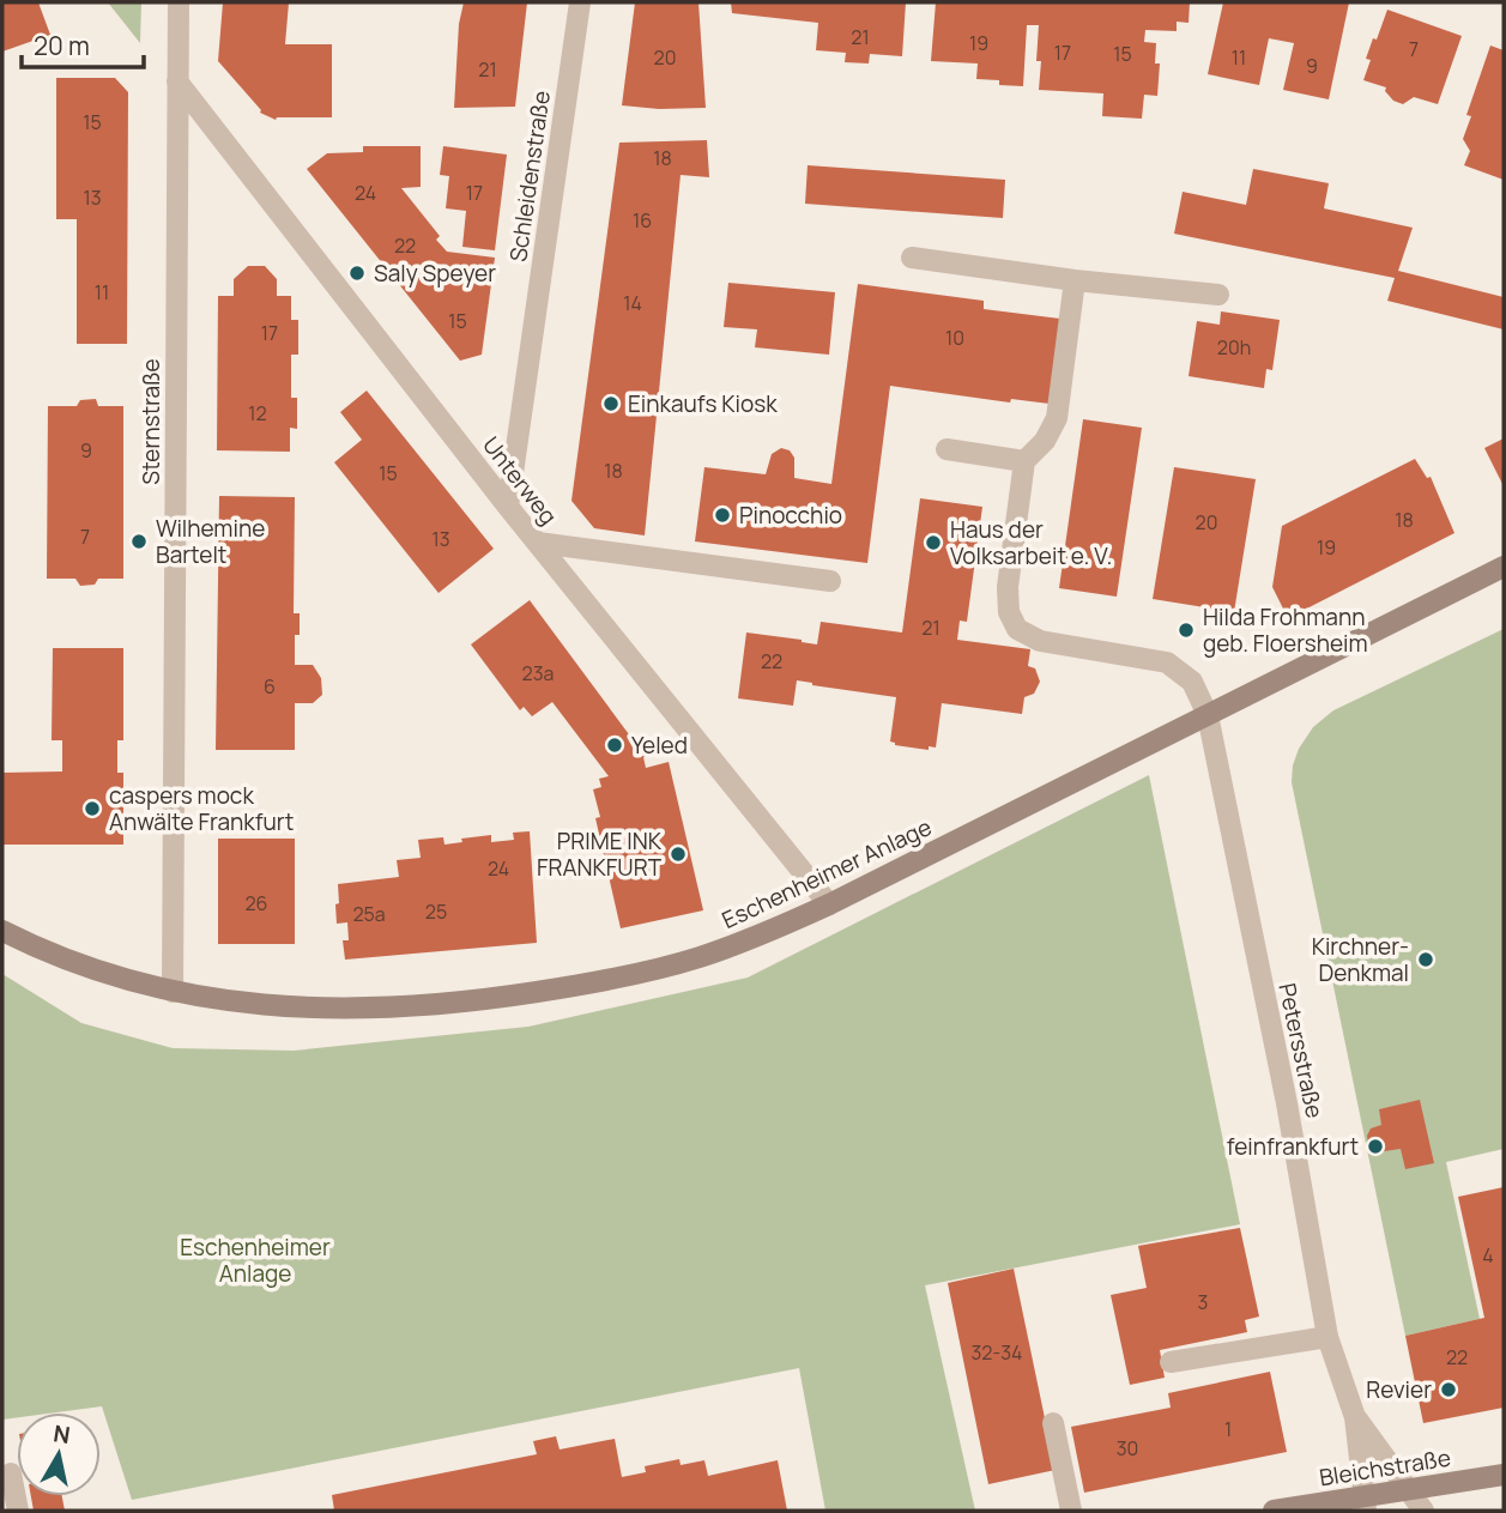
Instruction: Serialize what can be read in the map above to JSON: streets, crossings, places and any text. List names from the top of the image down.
{
  "streets": {
    "main road": ["Eschenheimer Anlage", "Bleichstraße"],
    "street": [
      "Schleidenstraße",
      "Sternstraße",
      "Unterweg",
      "Petersstraße"
    ]
  },
  "crossings": [
    ["Schleidenstraße", "Unterweg"],
    ["Sternstraße", "Unterweg"],
    ["Sternstraße", "Eschenheimer Anlage"],
    ["Unterweg", "Eschenheimer Anlage"],
    ["Eschenheimer Anlage", "Petersstraße"],
    ["Petersstraße", "Bleichstraße"]
  ],
  "parks": ["Eschenheimer Anlage"],
  "places": [
    "Saly Speyer",
    "Einkaufs Kiosk",
    "Pinocchio",
    "Wilhemine Bartelt",
    "Haus der Volksarbeit e. V.",
    "Hilda Frohmann geb. Floersheim",
    "Yeled",
    "caspers mock Anwälte Frankfurt",
    "PRIME INK FRANKFURT",
    "Kirchner- Denkmal",
    "feinfrankfurt",
    "Revier"
  ],
  "house_numbers": [
    "21",
    "19",
    "7",
    "17",
    "15",
    "20",
    "11",
    "9",
    "21",
    "15",
    "18",
    "24",
    "17",
    "13",
    "16",
    "22",
    "11",
    "14",
    "15",
    "17",
    "10",
    "20h",
    "12",
    "9",
    "18",
    "15",
    "18",
    "20",
    "7",
    "13",
    "19",
    "21",
    "22",
    "23a",
    "6",
    "24",
    "26",
    "25",
    "25a",
    "4",
    "3",
    "32-34",
    "22",
    "1",
    "30"
  ],
  "scale_bar": "20 m",
  "north": "top"
}
